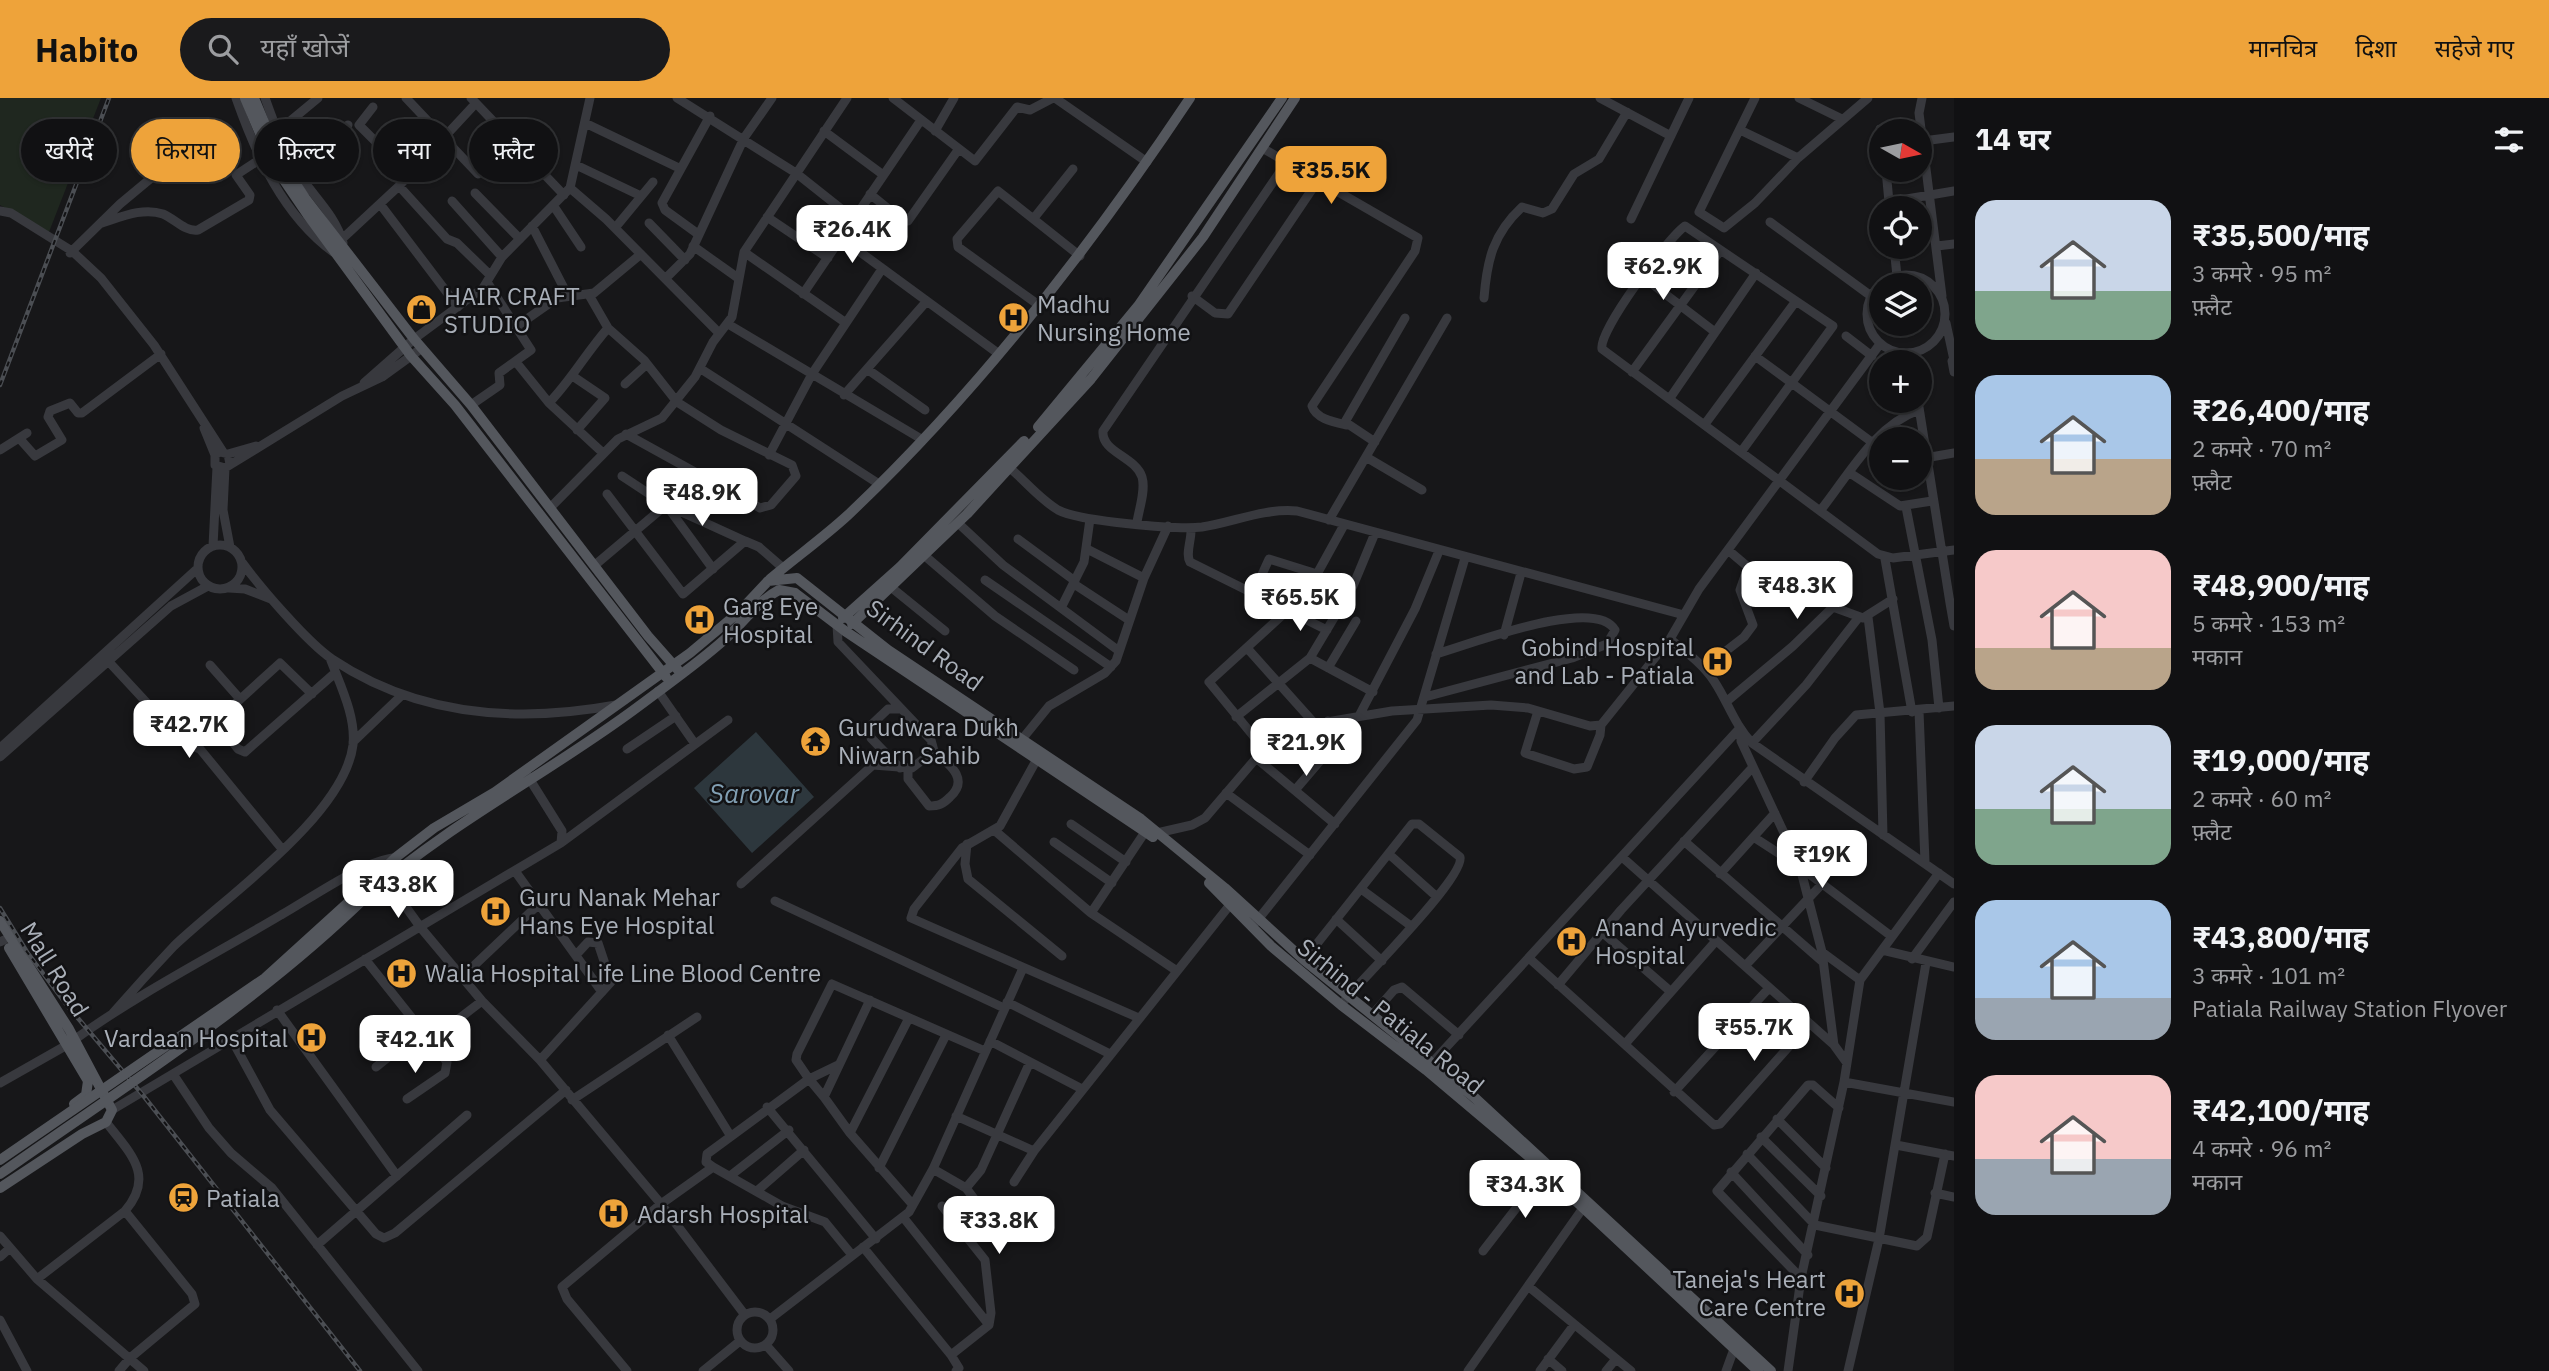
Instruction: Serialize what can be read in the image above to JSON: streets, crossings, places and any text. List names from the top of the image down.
{
  "streets": {
    "main road": ["Sirhind Road", "Mall Road", "Sirhind - Patiala Road"]
  },
  "water": ["Sarovar"],
  "places": {
    "shop": ["HAIR CRAFT STUDIO"],
    "hospital": [
      "Madhu Nursing Home",
      "Garg Eye Hospital",
      "Gobind Hospital and Lab - Patiala",
      "Guru Nanak Mehar Hans Eye Hospital",
      "Anand Ayurvedic Hospital",
      "Walia Hospital Life Line Blood Centre",
      "Vardaan Hospital",
      "Adarsh Hospital",
      "Taneja's Heart Care Centre"
    ],
    "temple": ["Gurudwara Dukh Niwarn Sahib"],
    "station": ["Patiala"]
  },
  "north": "right",
  "page": {
    "header": "Habito",
    "search": "यहाँ खोजें",
    "nav": ["मानचित्र", "दिशा", "सहेजे गए"],
    "heading": "14 घर",
    "map_buttons": ["+", "−"],
    "chip": [
      "खरीदें",
      "किराया",
      "फ़िल्टर",
      "नया",
      "फ़्लैट"
    ],
    "price": [
      "₹35.5K",
      "₹26.4K",
      "₹62.9K",
      "₹48.9K",
      "₹48.3K",
      "₹65.5K",
      "₹42.7K",
      "₹21.9K",
      "₹19K",
      "₹43.8K",
      "₹55.7K",
      "₹42.1K",
      "₹34.3K",
      "₹33.8K"
    ],
    "list": [
      {
        "name": "₹35,500/माह",
        "note": "3 कमरे · 95 m² · फ़्लैट"
      },
      {
        "name": "₹26,400/माह",
        "note": "2 कमरे · 70 m² · फ़्लैट"
      },
      {
        "name": "₹48,900/माह",
        "note": "5 कमरे · 153 m² · मकान"
      },
      {
        "name": "₹19,000/माह",
        "note": "2 कमरे · 60 m² · फ़्लैट"
      },
      {
        "name": "₹43,800/माह",
        "note": "3 कमरे · 101 m² · Patiala Railway Station Flyover"
      },
      {
        "name": "₹42,100/माह",
        "note": "4 कमरे · 96 m² · मकान"
      }
    ]
  }
}
